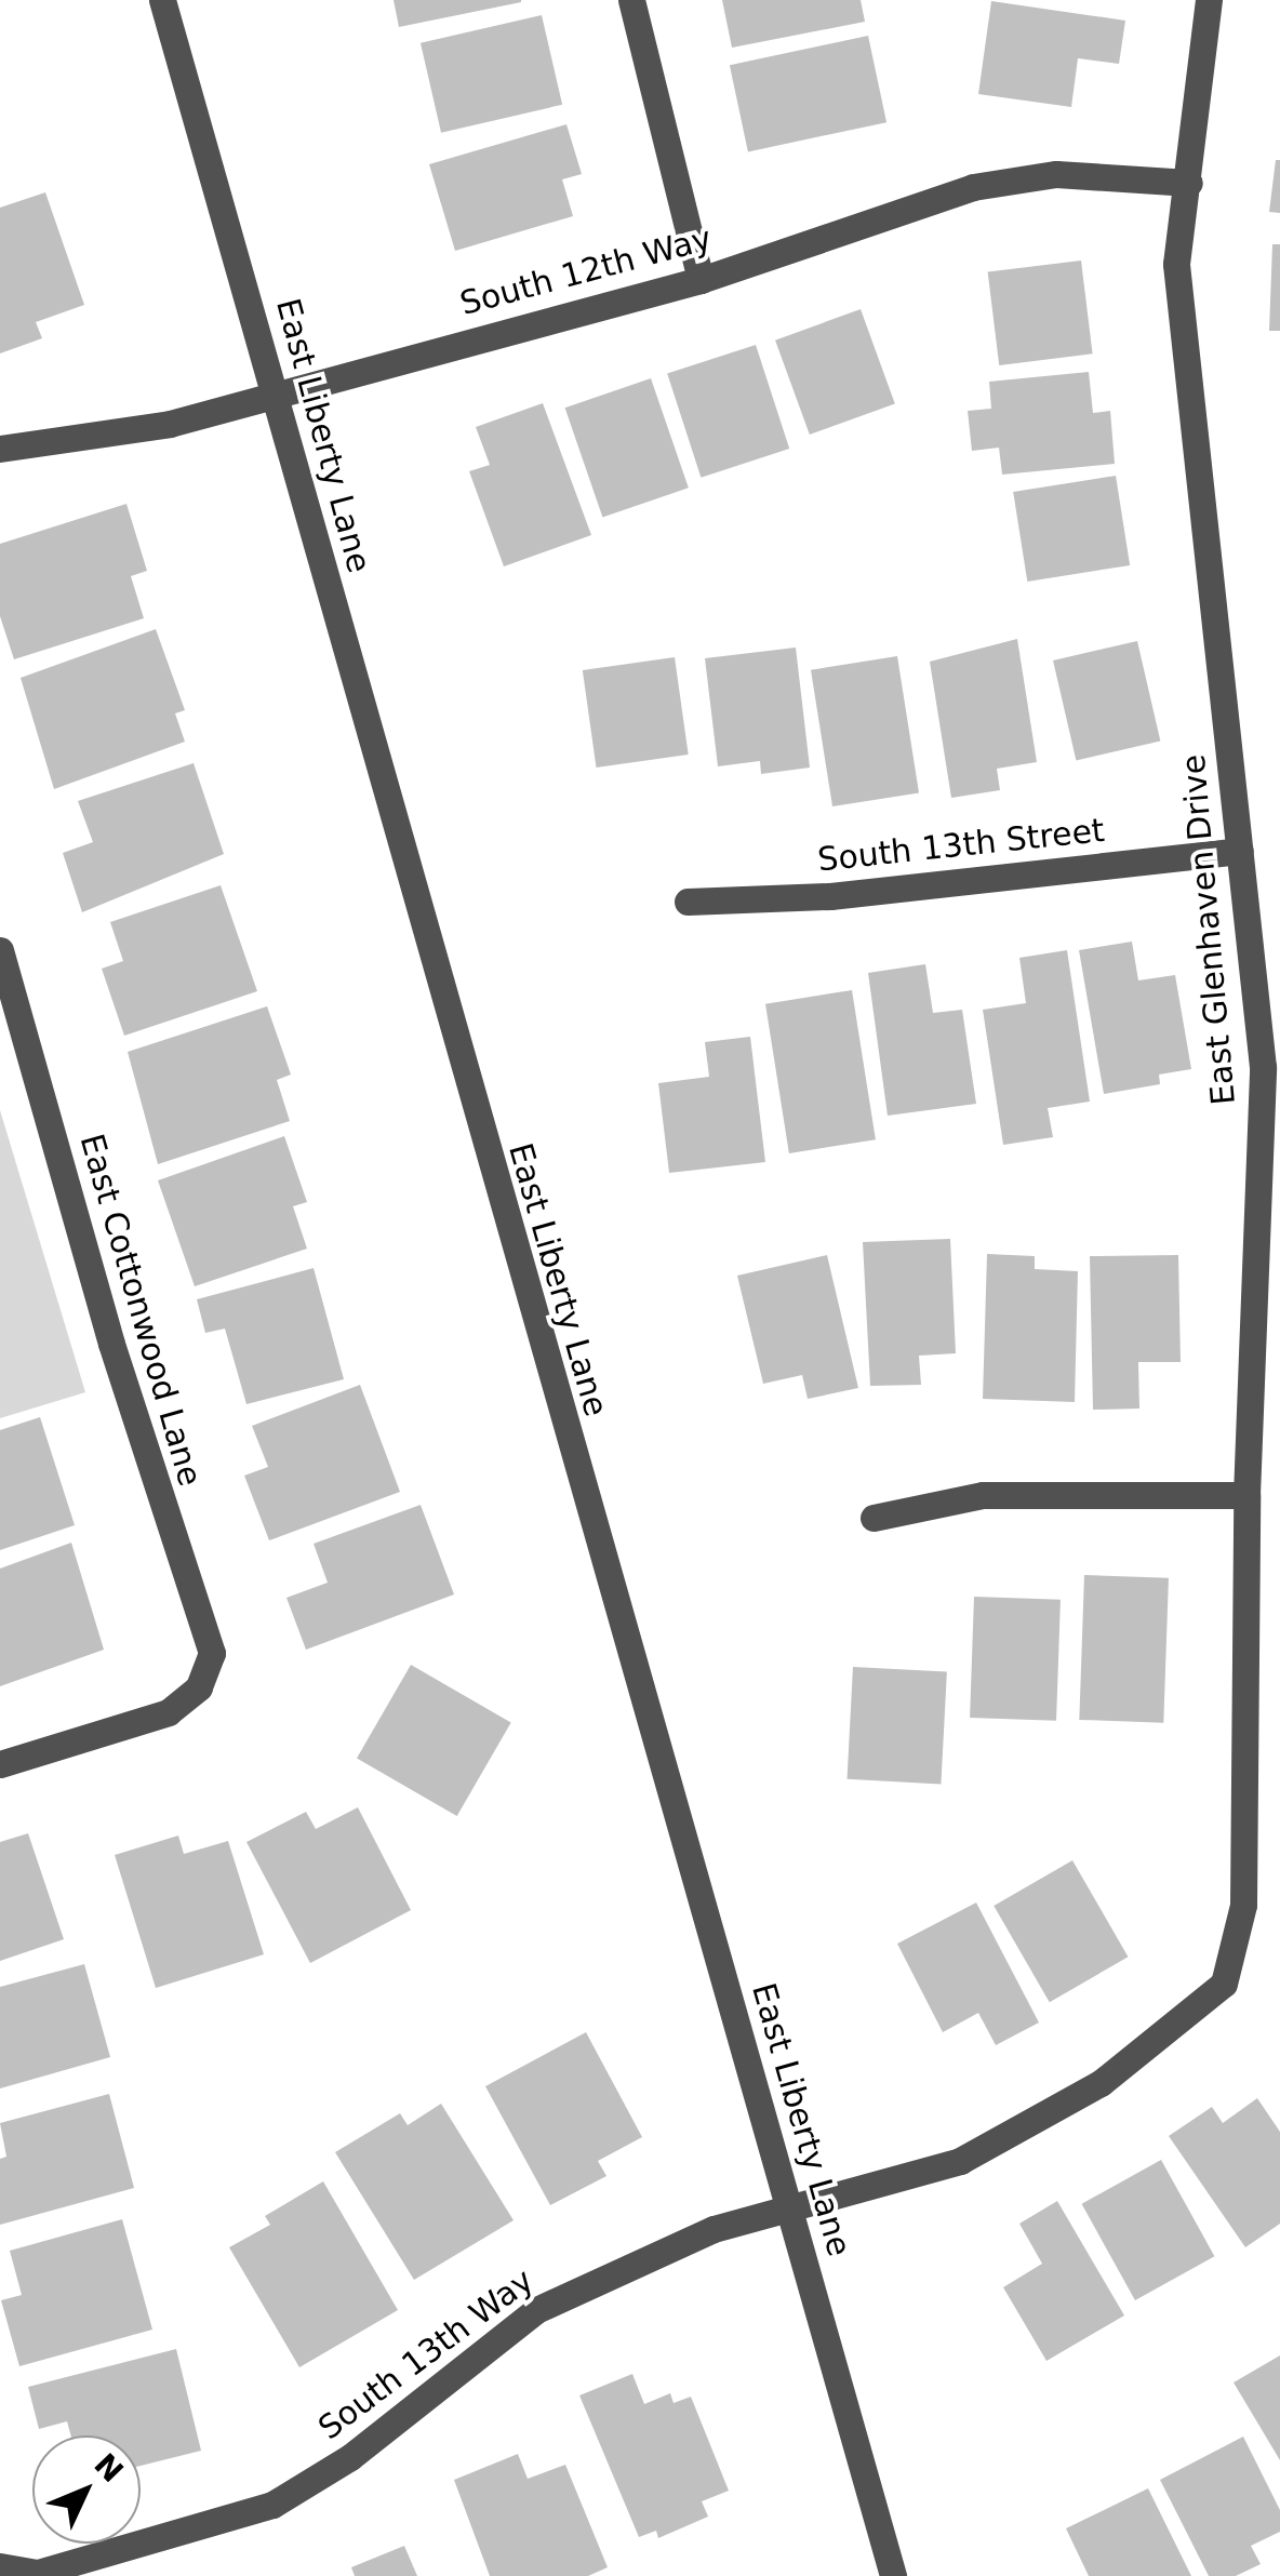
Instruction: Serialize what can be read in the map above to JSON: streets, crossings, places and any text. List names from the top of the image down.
{
  "streets": {
    "street": [
      "South 12th Way",
      "East Liberty Lane",
      "South 13th Street",
      "East Glenhaven Drive",
      "East Cottonwood Lane",
      "South 13th Way"
    ]
  },
  "crossings": [
    ["South 12th Way", "East Liberty Lane"],
    ["South 12th Way", "East Glenhaven Drive"],
    ["East Liberty Lane", "South 13th Way"],
    ["South 13th Street", "East Glenhaven Drive"],
    ["East Glenhaven Drive", "South 13th Way"]
  ],
  "north": "top right"
}
